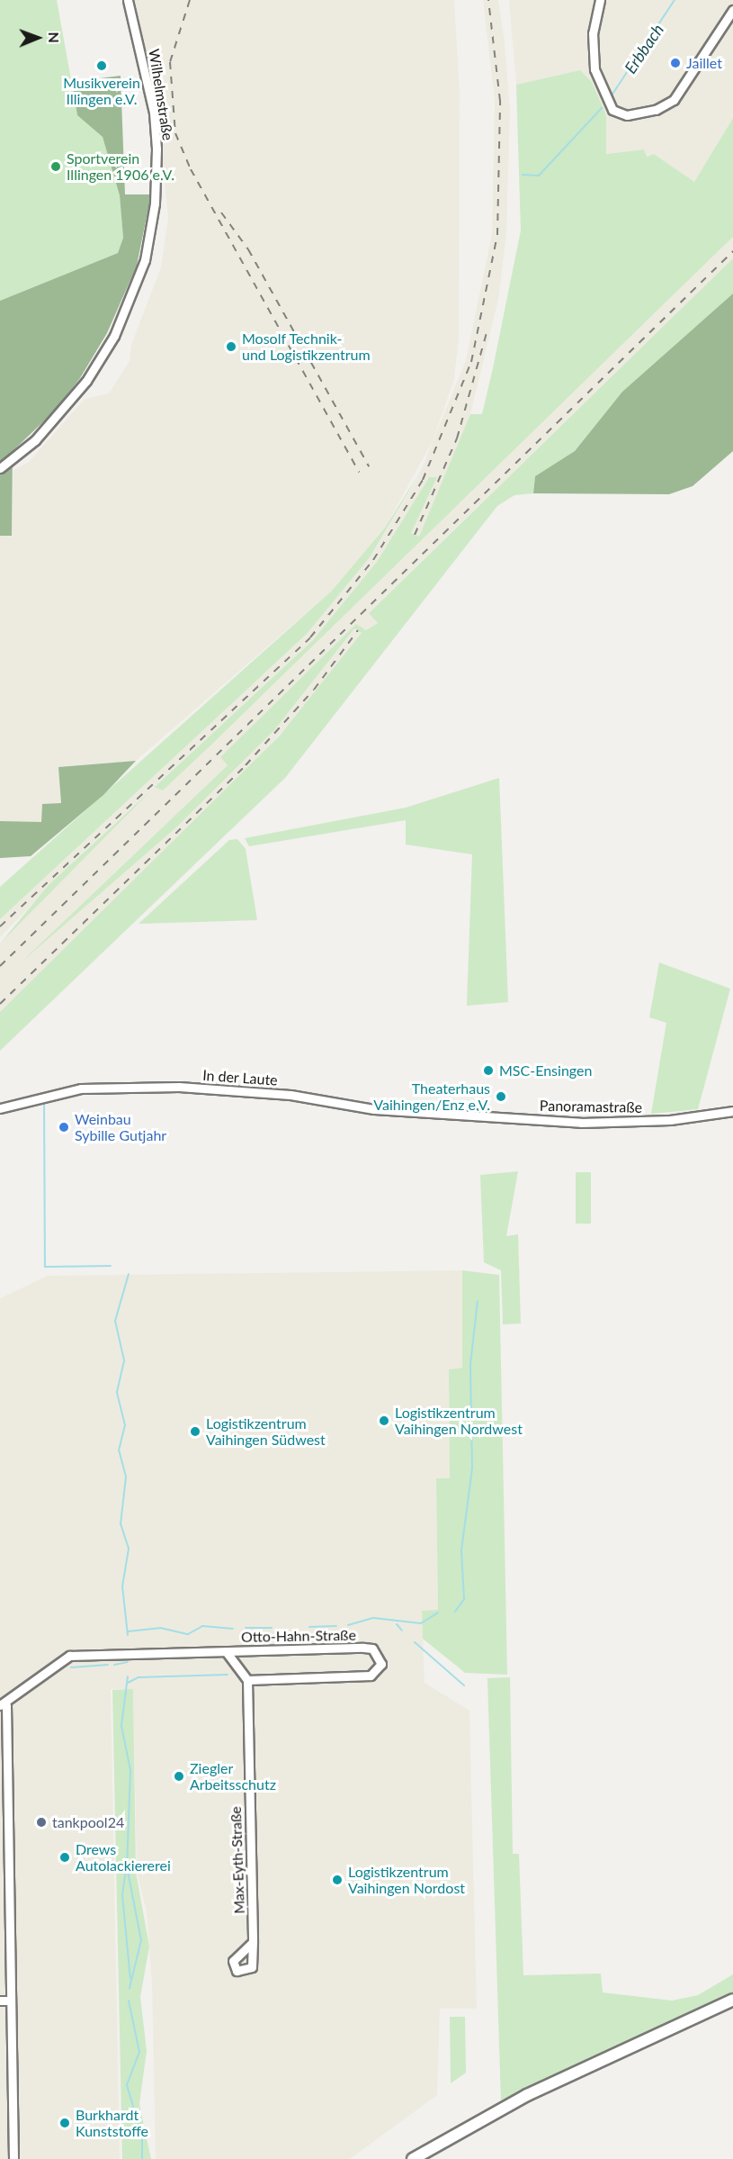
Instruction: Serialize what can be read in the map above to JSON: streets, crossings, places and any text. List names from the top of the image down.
{
  "streets": {
    "street": [
      "Wilhelmstraße",
      "In der Laute",
      "Panoramastraße",
      "Otto-Hahn-Straße",
      "Max-Eyth-Straße"
    ]
  },
  "crossings": [
    ["In der Laute", "Panoramastraße"],
    ["Otto-Hahn-Straße", "Max-Eyth-Straße"]
  ],
  "water": ["Erbbach"],
  "places": [
    "Jaillet",
    "Musikverein Illingen e.V.",
    "Sportverein Illingen 1906 e.V.",
    "Mosolf Technik- und Logistikzentrum",
    "MSC-Ensingen",
    "Theaterhaus Vaihingen/Enz e.V.",
    "Weinbau Sybille Gutjahr",
    "Logistikzentrum Vaihingen Nordwest",
    "Logistikzentrum Vaihingen Südwest",
    "Ziegler Arbeitsschutz",
    "tankpool24",
    "Drews Autolackiererei",
    "Logistikzentrum Vaihingen Nordost",
    "Burkhardt Kunststoffe"
  ],
  "north": "right"
}
